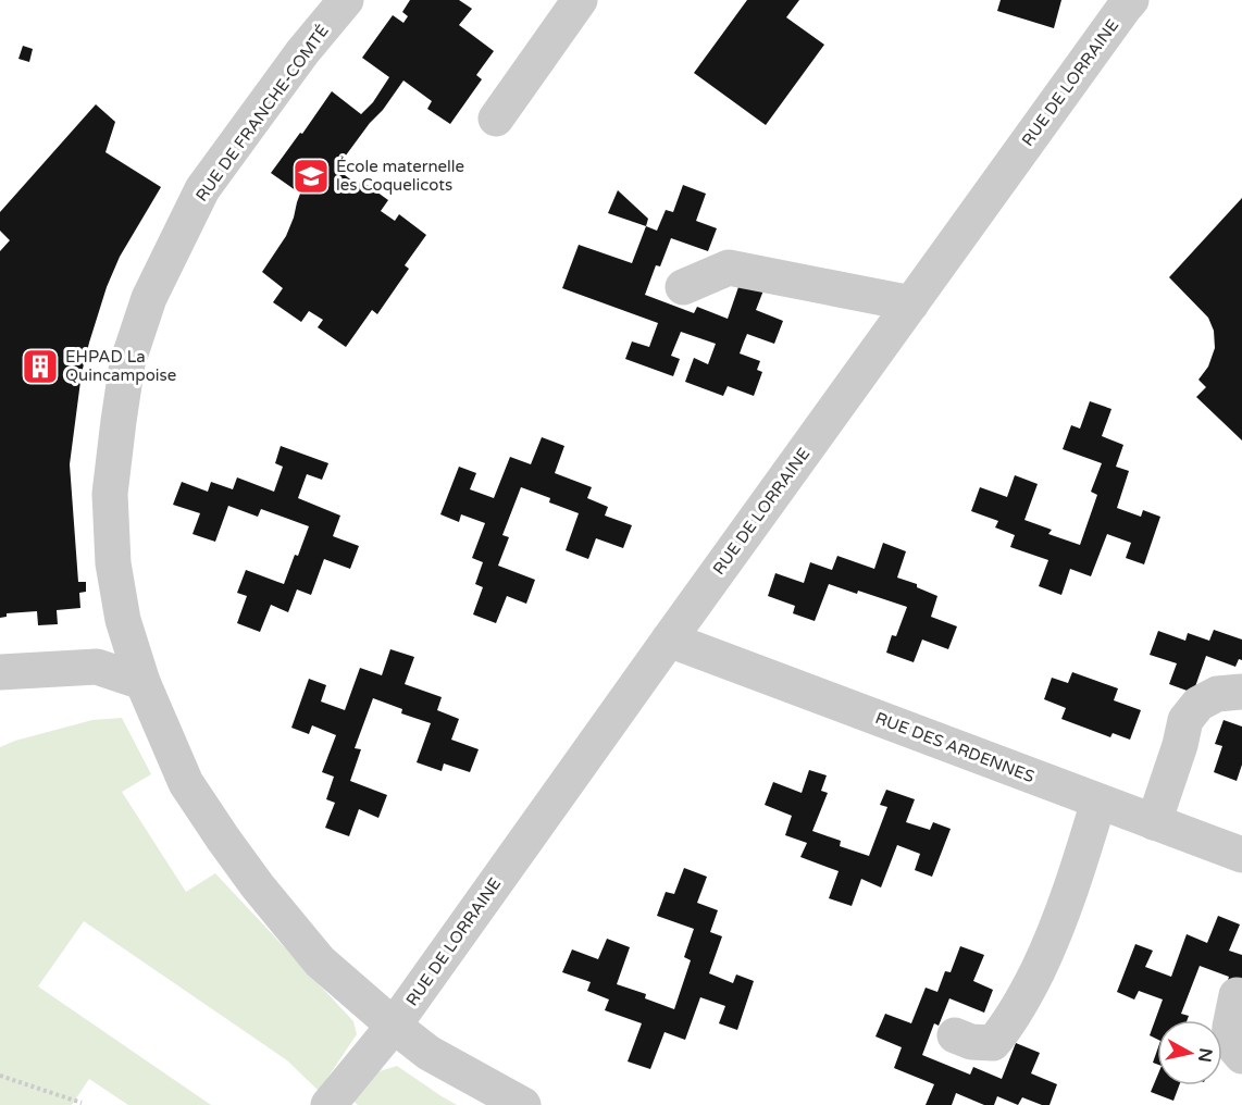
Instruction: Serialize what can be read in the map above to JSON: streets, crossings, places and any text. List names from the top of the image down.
{
  "streets": {
    "street": ["RUE DE LORRAINE", "RUE DE FRANCHE-COMTÉ", "RUE DES ARDENNES"]
  },
  "crossings": [
    ["RUE DE LORRAINE", "RUE DE FRANCHE-COMTÉ"],
    ["RUE DE LORRAINE", "RUE DES ARDENNES"]
  ],
  "places": {
    "school or university": ["École maternelle les Coquelicots"],
    "building": ["EHPAD La Quincampoise"]
  },
  "north": "right"
}
